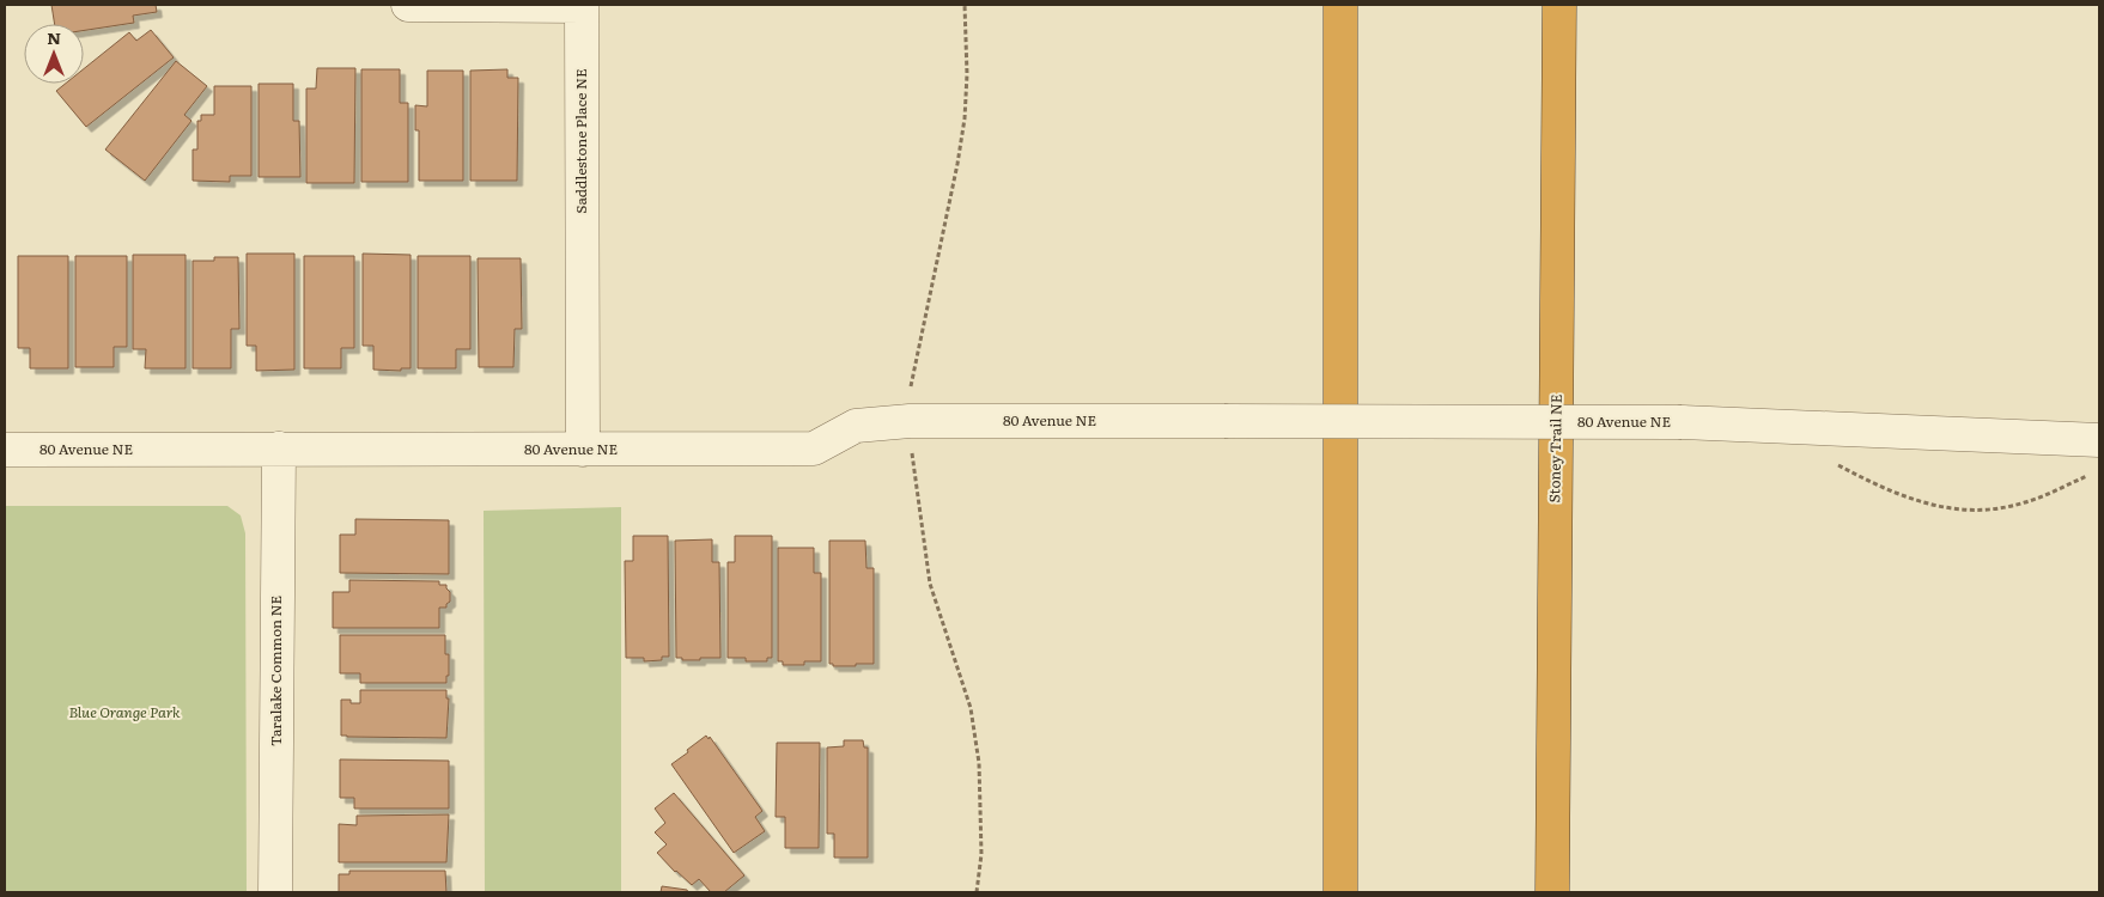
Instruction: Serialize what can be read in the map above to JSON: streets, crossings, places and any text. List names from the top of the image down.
{
  "streets": {
    "highway": ["Stoney Trail NE"],
    "street": ["Saddlestone Place NE", "80 Avenue NE", "Taralake Common NE"]
  },
  "crossings": [
    ["Saddlestone Place NE", "80 Avenue NE"],
    ["80 Avenue NE", "Taralake Common NE"]
  ],
  "parks": ["Blue Orange Park"],
  "north": "top"
}
